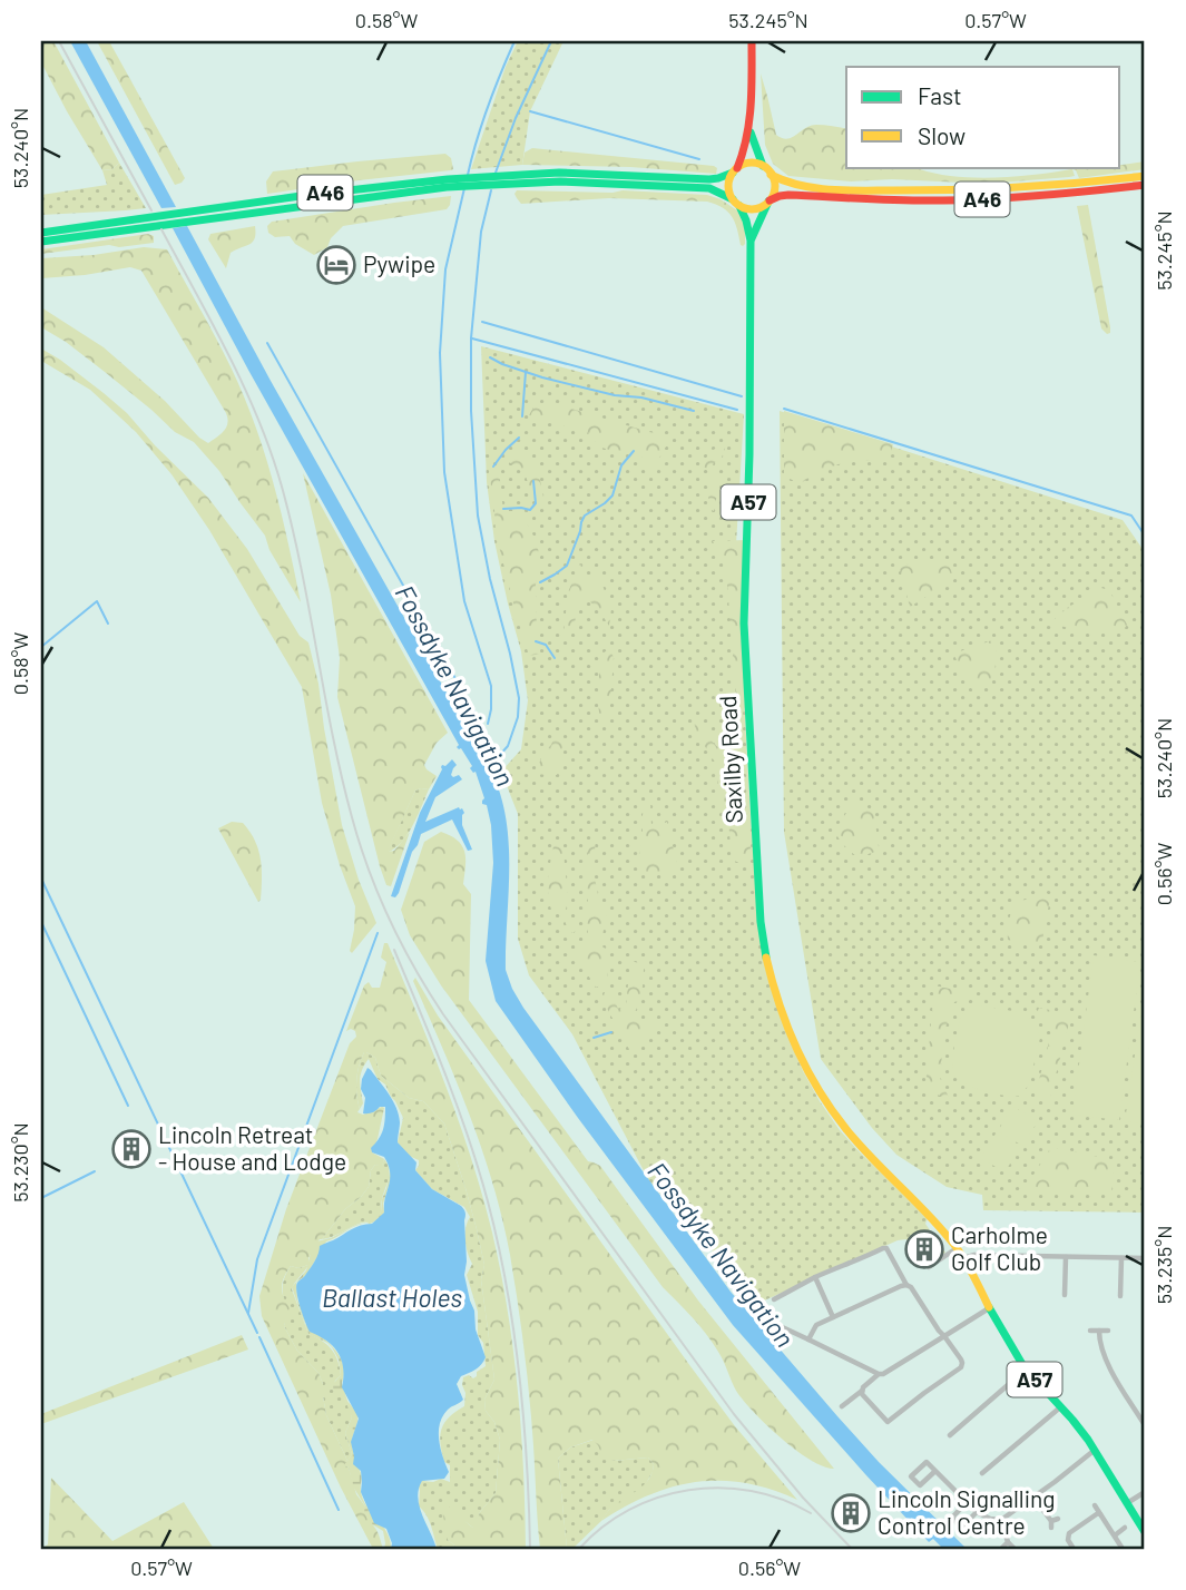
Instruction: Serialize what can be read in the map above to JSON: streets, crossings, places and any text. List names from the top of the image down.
{
  "streets": {
    "main road": ["A46", "A57", "Saxilby Road"]
  },
  "crossings": [
    ["A46", "Saxilby Road"],
    ["A57", "Saxilby Road"]
  ],
  "water": ["Fossdyke Navigation", "Ballast Holes"],
  "places": {
    "hotel": ["Pywipe"],
    "building": ["Lincoln Retreat - House and Lodge", "Carholme Golf Club", "Lincoln Signalling Control Centre"]
  },
  "legend": ["Fast", "Slow"],
  "coordinates": [
    "0.58°W",
    "53.245°N",
    "0.57°W",
    "53.240°N",
    "0.56°W",
    "53.230°N",
    "53.235°N"
  ]
}
